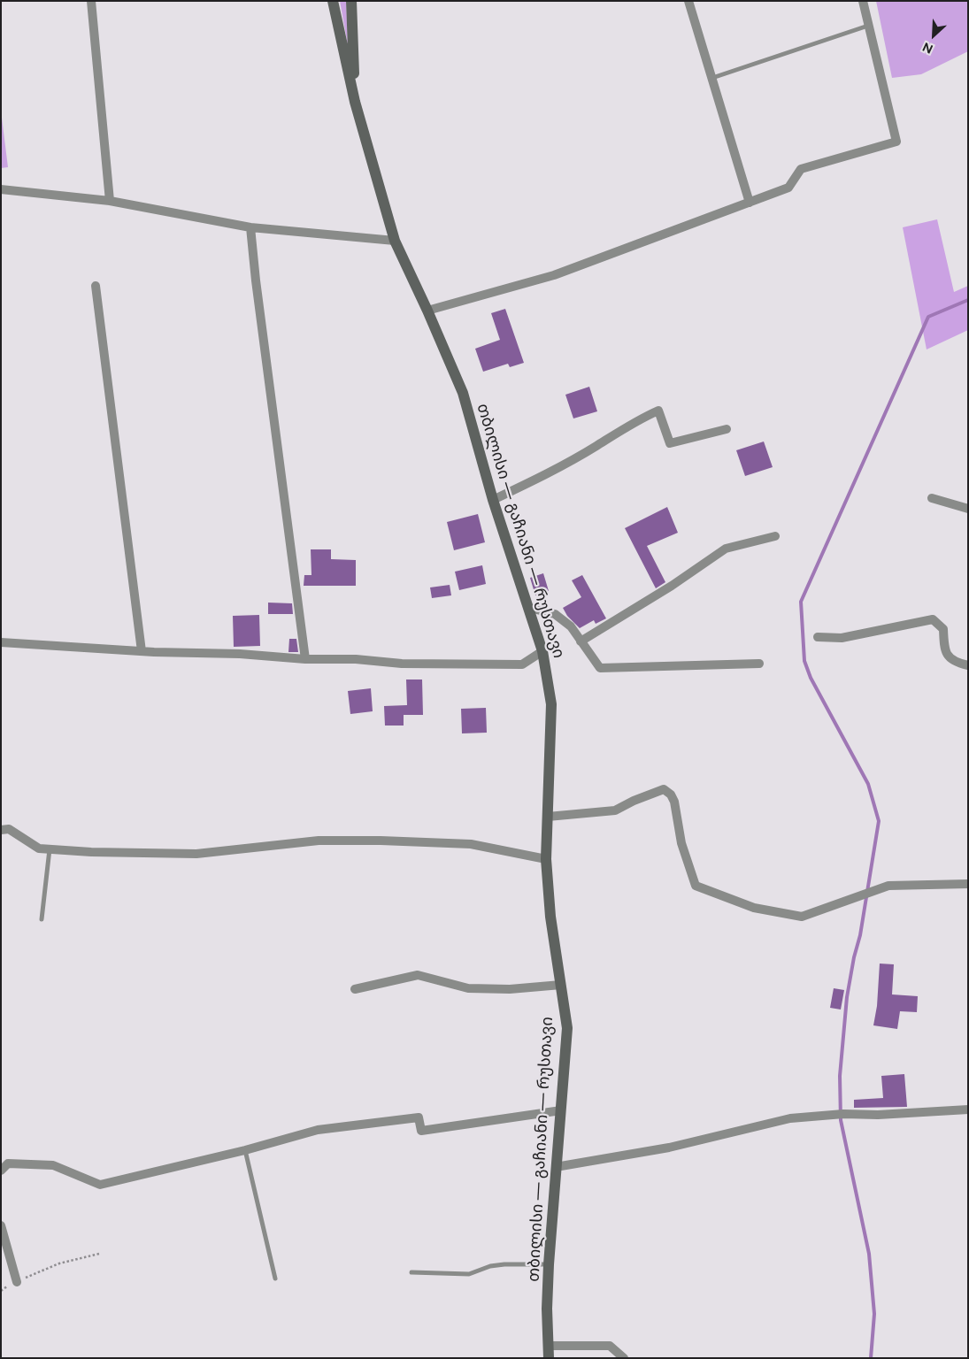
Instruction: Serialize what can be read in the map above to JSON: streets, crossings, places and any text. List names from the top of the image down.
{
  "streets": {
    "main road": ["თბილისი — გაჩიანი — რუსთავი"]
  },
  "north": "bottom left"
}
